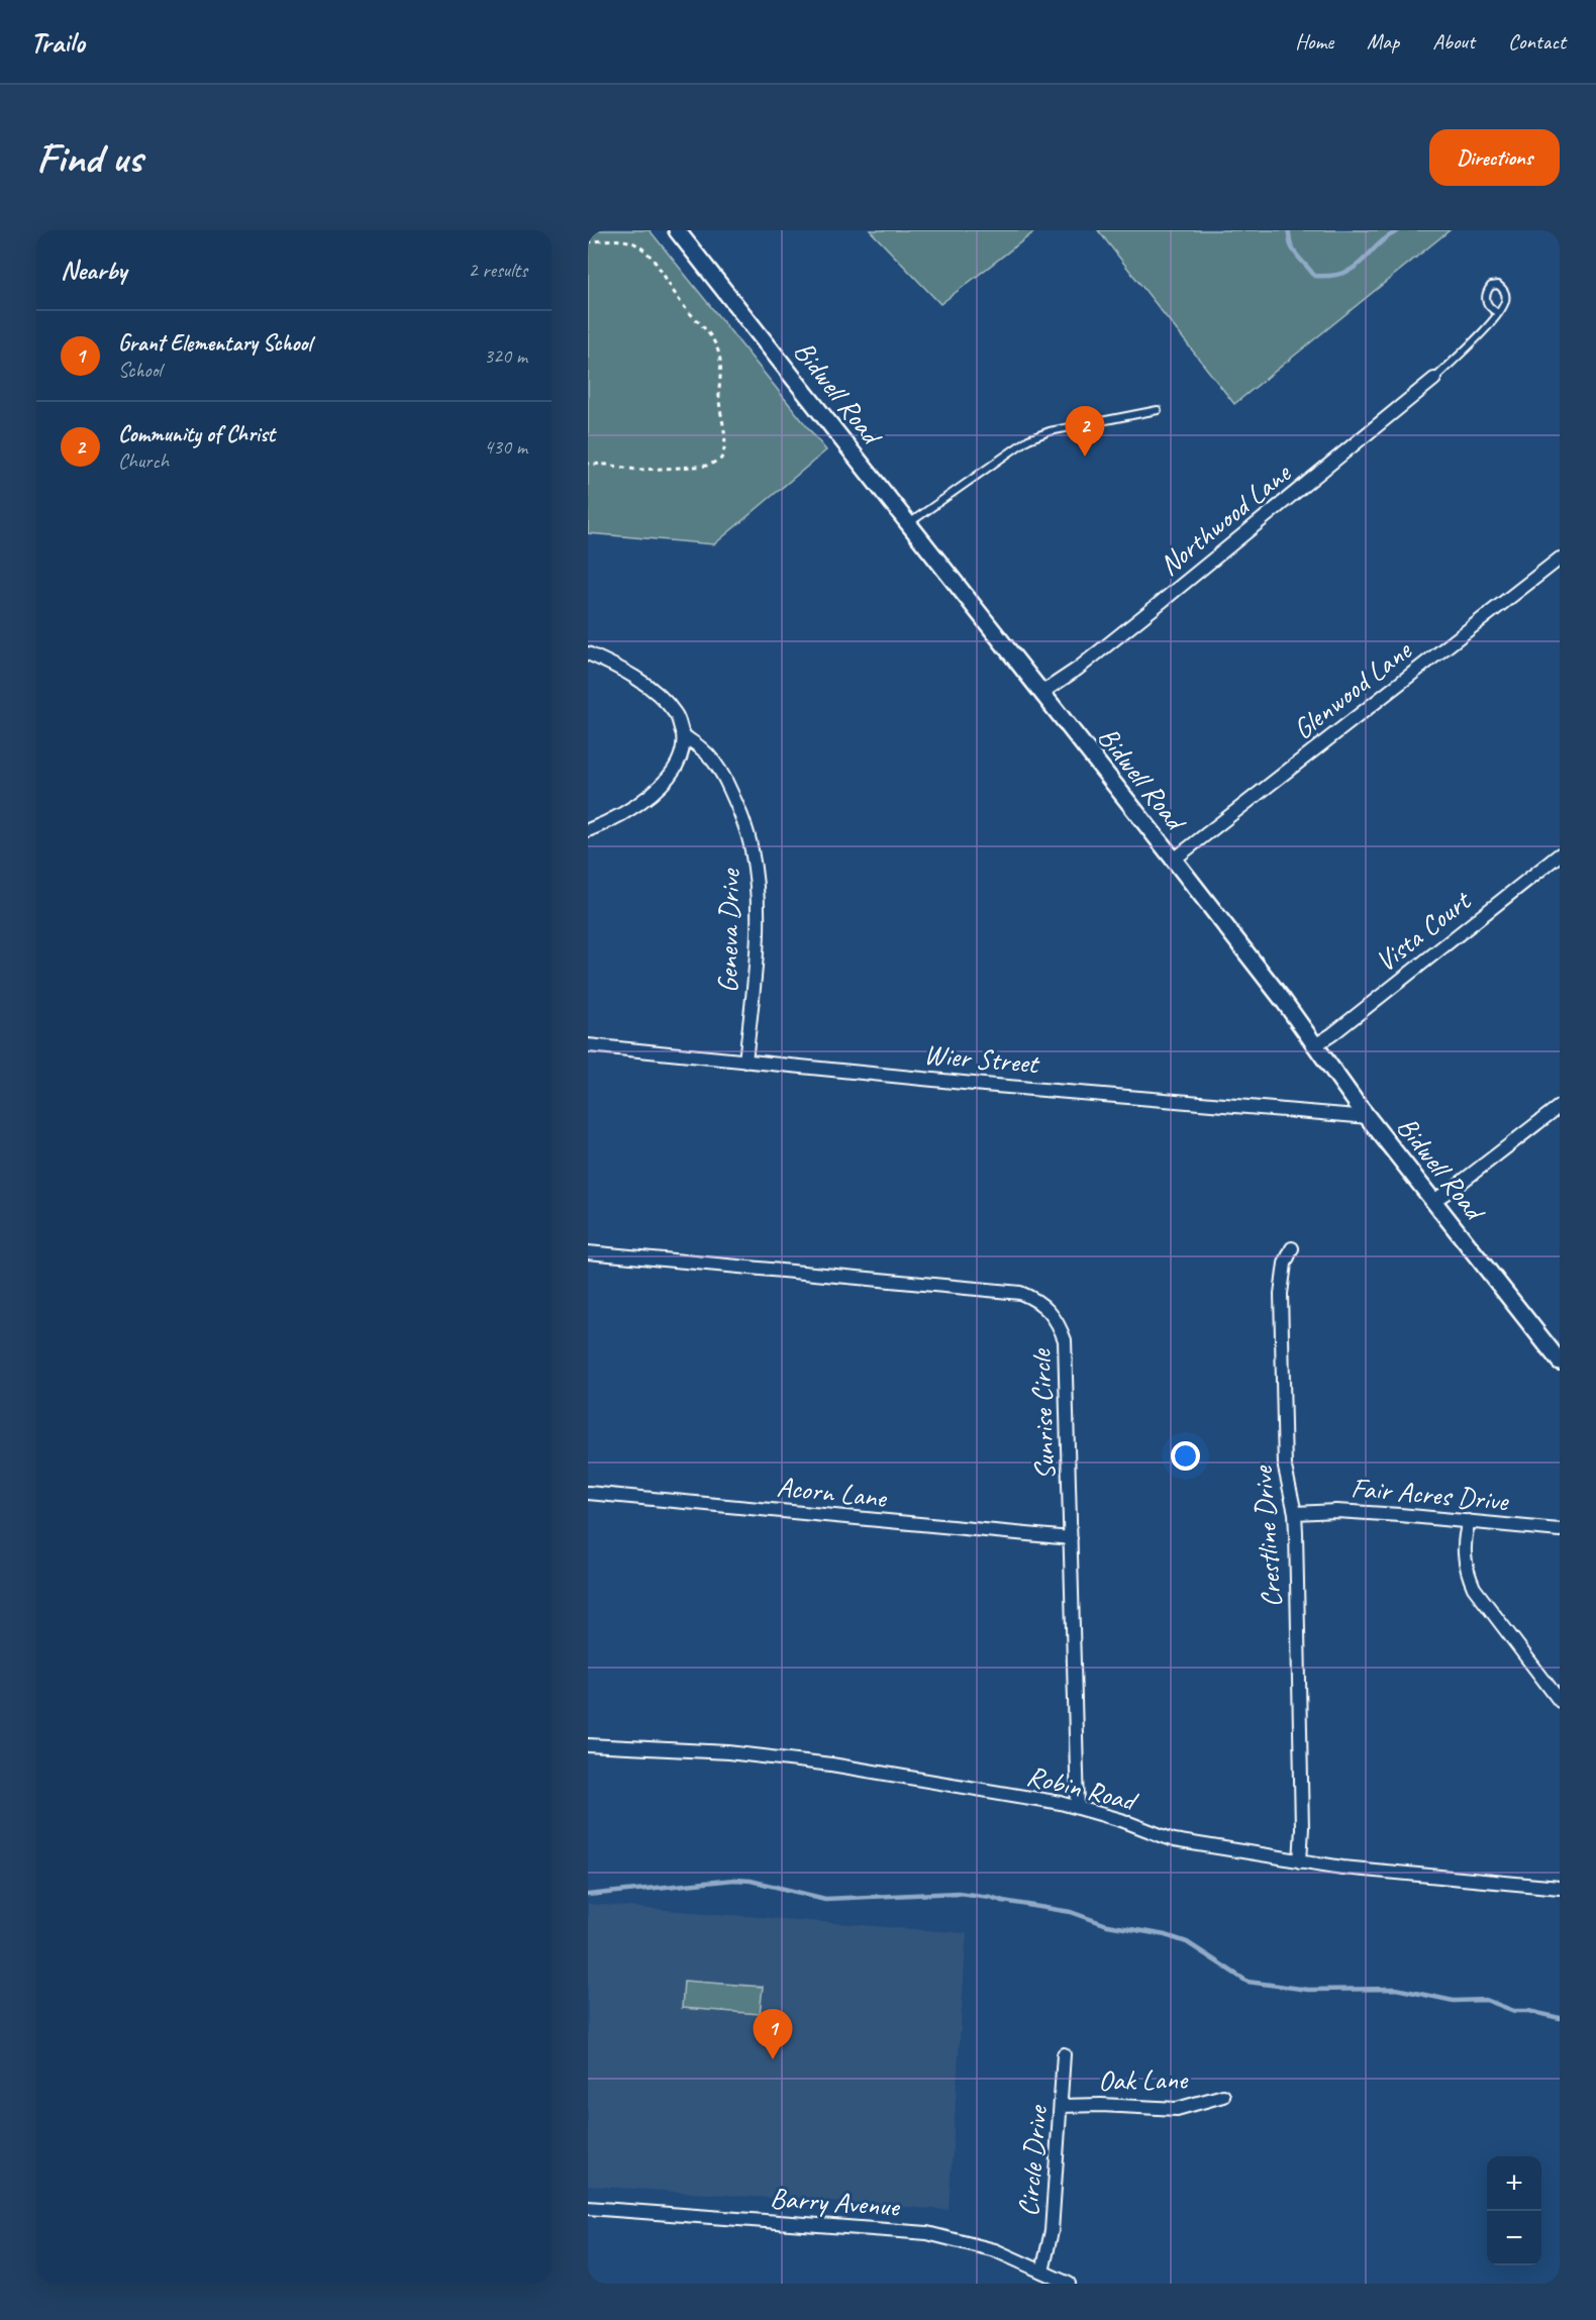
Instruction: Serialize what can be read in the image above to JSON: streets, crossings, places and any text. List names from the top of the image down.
{
  "streets": {
    "street": [
      "Bidwell Road",
      "Northwood Lane",
      "Glenwood Lane",
      "Geneva Drive",
      "Vista Court",
      "Wier Street",
      "Sunrise Circle",
      "Acorn Lane",
      "Fair Acres Drive",
      "Crestline Drive",
      "Robin Road",
      "Oak Lane",
      "Circle Drive",
      "Barry Avenue"
    ]
  },
  "crossings": [
    ["Bidwell Road", "Northwood Lane"],
    ["Bidwell Road", "Glenwood Lane"],
    ["Bidwell Road", "Vista Court"],
    ["Bidwell Road", "Wier Street"],
    ["Geneva Drive", "Wier Street"],
    ["Sunrise Circle", "Acorn Lane"],
    ["Sunrise Circle", "Robin Road"],
    ["Fair Acres Drive", "Crestline Drive"],
    ["Crestline Drive", "Robin Road"],
    ["Oak Lane", "Circle Drive"],
    ["Circle Drive", "Barry Avenue"]
  ],
  "page": {
    "header": "Trailo",
    "nav": [
      "Home",
      "Map",
      "About",
      "Contact"
    ],
    "buttons": "Directions",
    "title": "Find us",
    "heading": ["Nearby", "2 results"],
    "list": [
      {
        "mark": "1",
        "name": "Grant Elementary School",
        "note": "School",
        "value": "320 m"
      },
      {
        "mark": "2",
        "name": "Community of Christ",
        "note": "Church",
        "value": "430 m"
      }
    ],
    "pins": ["2", "1"],
    "map_buttons": ["+", "−"]
  }
}
